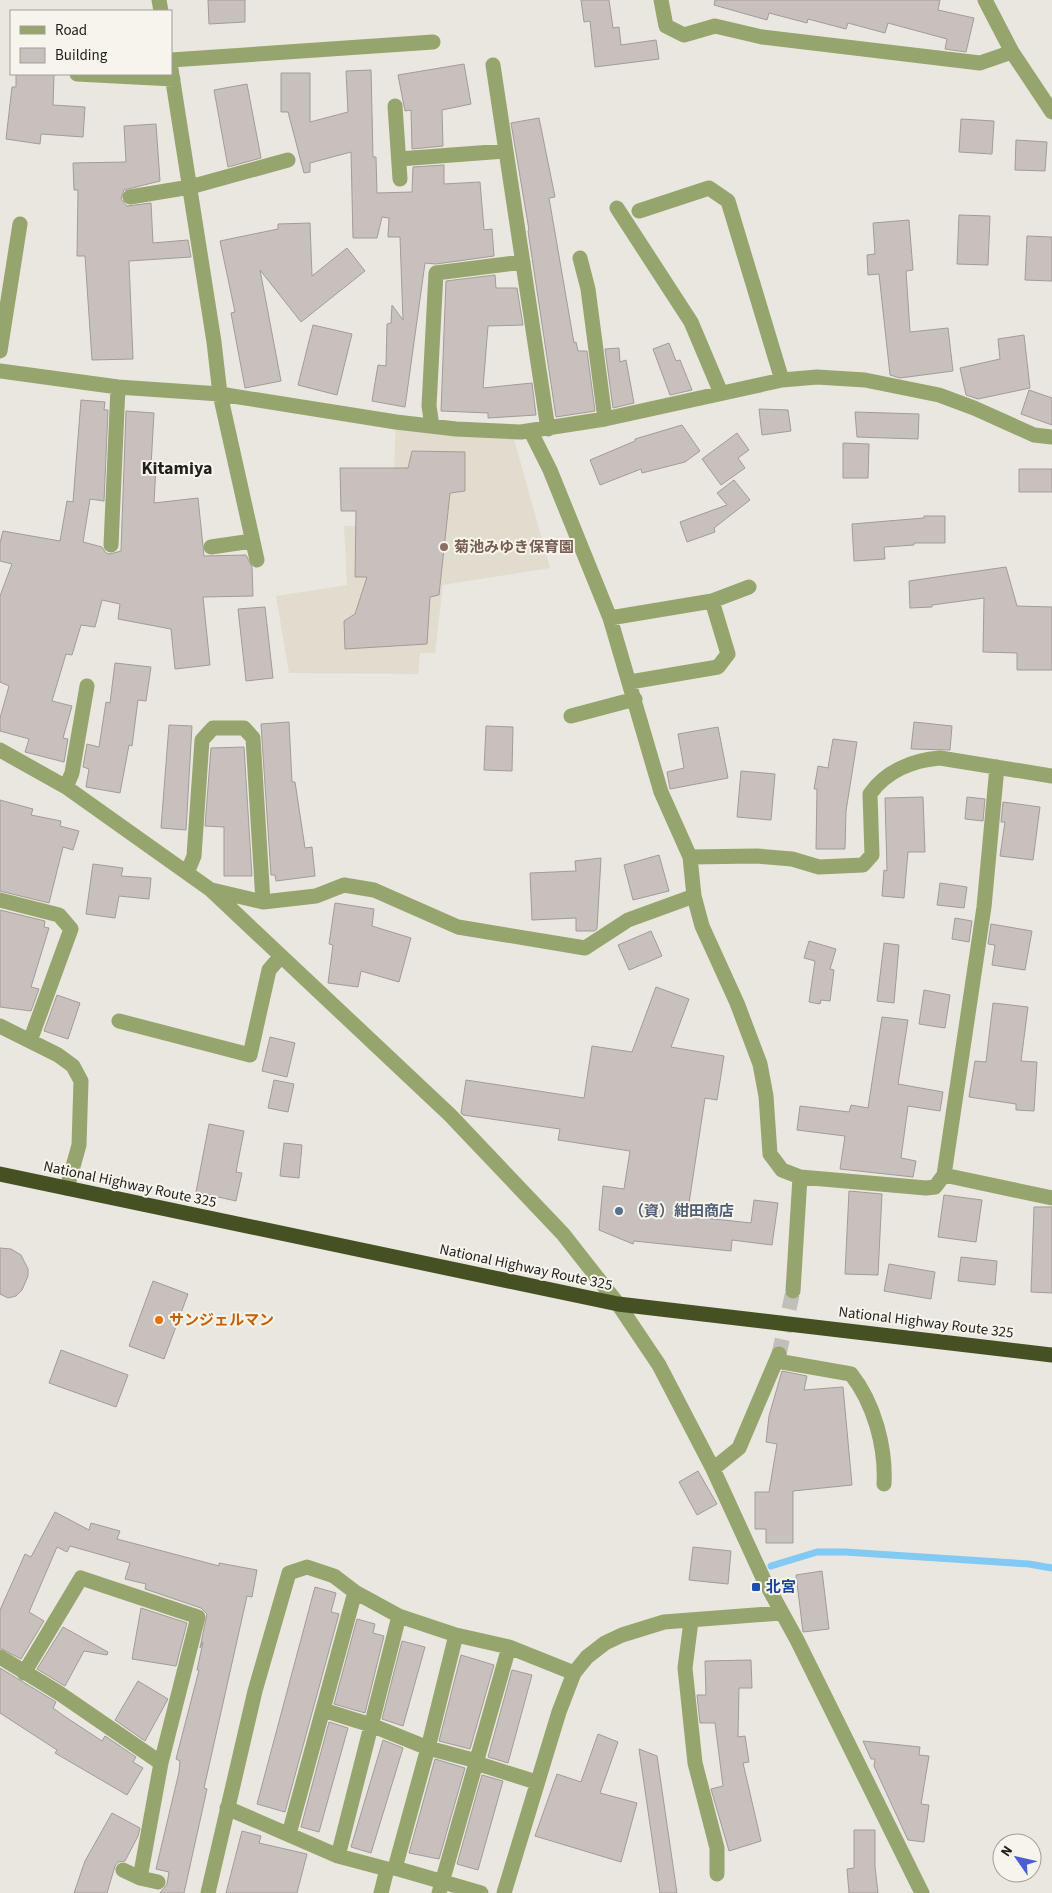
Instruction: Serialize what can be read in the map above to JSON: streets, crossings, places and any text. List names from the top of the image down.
{
  "streets": {
    "highway": ["National Highway Route 325"]
  },
  "districts": ["Kitamiya"],
  "places": {
    "other": ["菊池みゆき保育園", "（資）紺田商店", "サンジェルマン"],
    "transit": ["北宮"]
  },
  "legend": ["Road", "Building"],
  "north": "top left"
}
